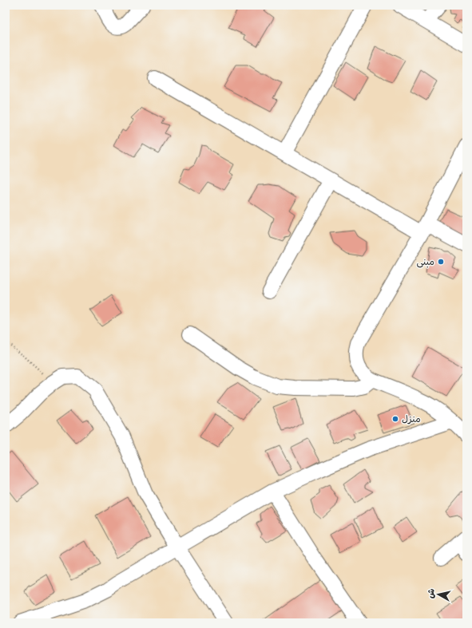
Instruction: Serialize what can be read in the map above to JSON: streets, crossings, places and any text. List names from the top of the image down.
{
  "places": ["مبنى", "منزل"],
  "north": "left"
}
